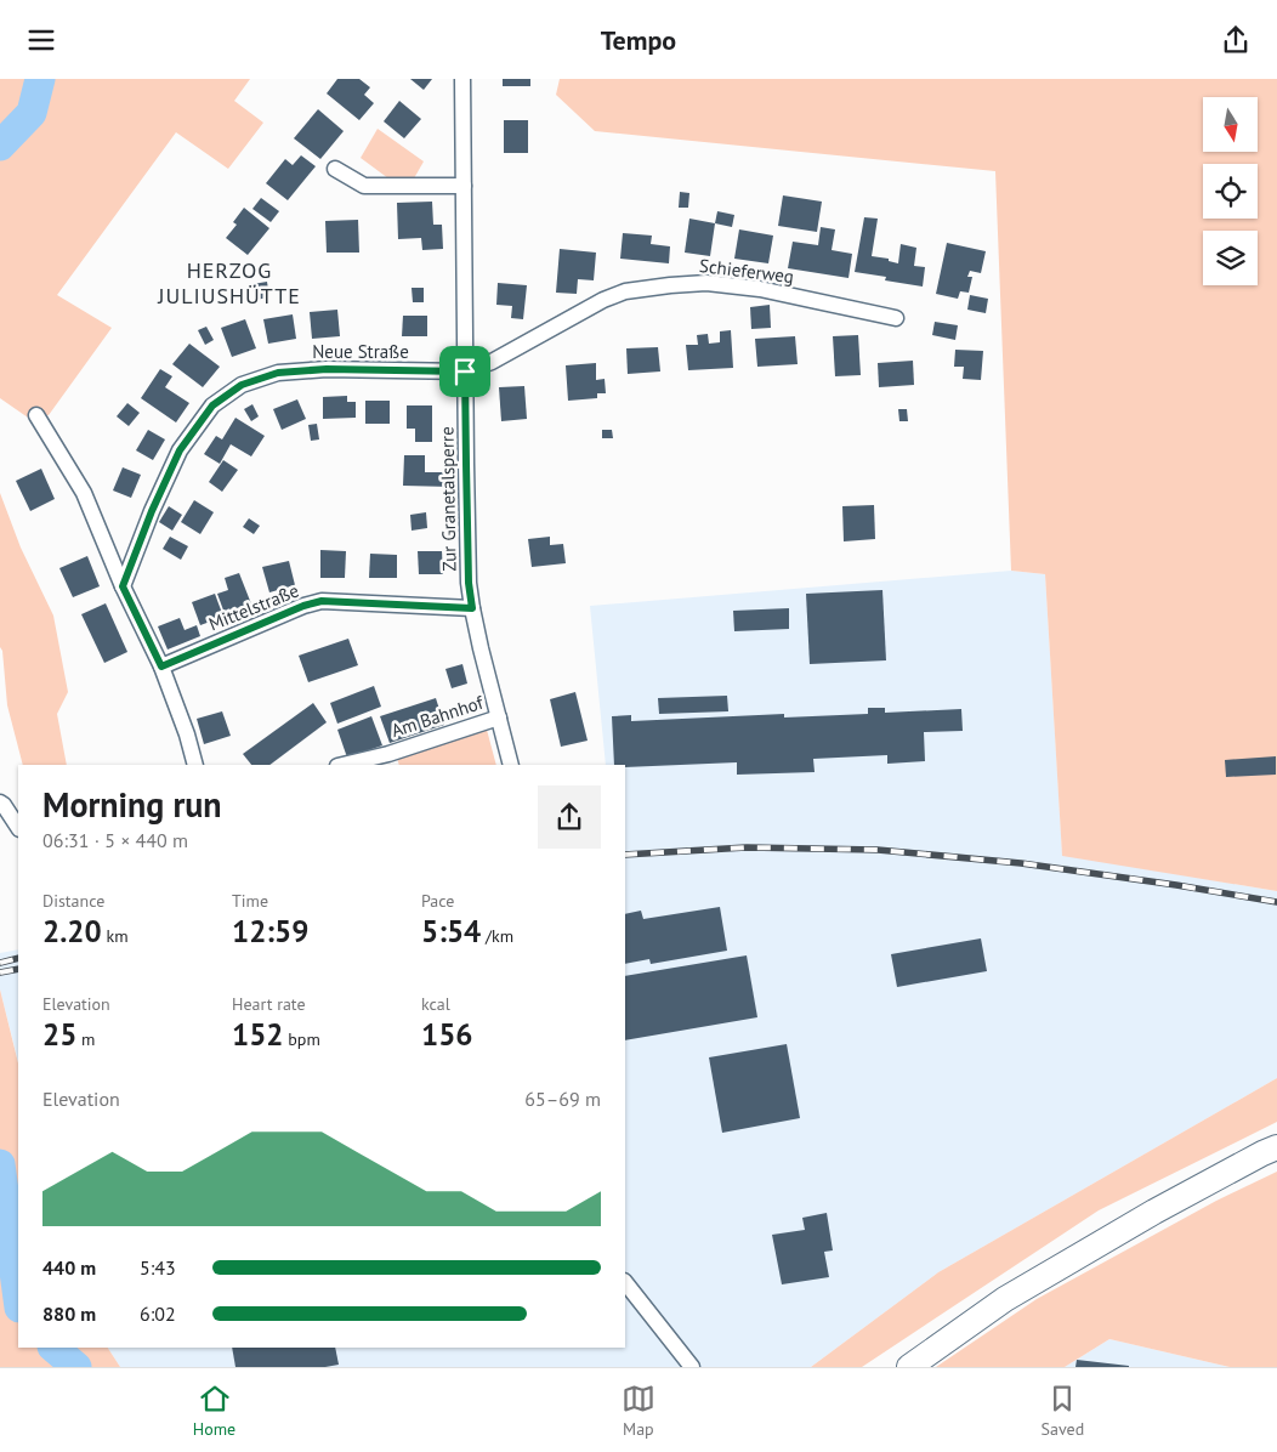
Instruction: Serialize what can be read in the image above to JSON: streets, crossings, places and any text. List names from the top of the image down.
{
  "streets": {
    "street": [
      "Schieferweg",
      "Neue Straße",
      "Zur Granetalsperre",
      "Mittelstraße",
      "Am Bahnhof"
    ]
  },
  "crossings": [
    ["Schieferweg", "Neue Straße"],
    ["Schieferweg", "Zur Granetalsperre"],
    ["Neue Straße", "Zur Granetalsperre"],
    ["Zur Granetalsperre", "Mittelstraße"],
    ["Zur Granetalsperre", "Am Bahnhof"]
  ],
  "districts": ["HERZOG JULIUSHÜTTE"],
  "north": "bottom",
  "page": {
    "header": "Tempo",
    "heading": ["Morning run", "06:31 · 5 × 440 m"],
    "stats": [
      ["Distance", "2.20 km"],
      ["Time", "12:59"],
      ["Pace", "5:54 /km"],
      ["Elevation", "25 m"],
      ["Heart rate", "152 bpm"],
      ["kcal", "156"]
    ],
    "chart": ["Elevation", "65–69 m"],
    "list": [
      {
        "name": "440 m",
        "note": "5:43"
      },
      {
        "name": "880 m",
        "note": "6:02"
      }
    ],
    "tabs": ["Home", "Map", "Saved"]
  }
}
